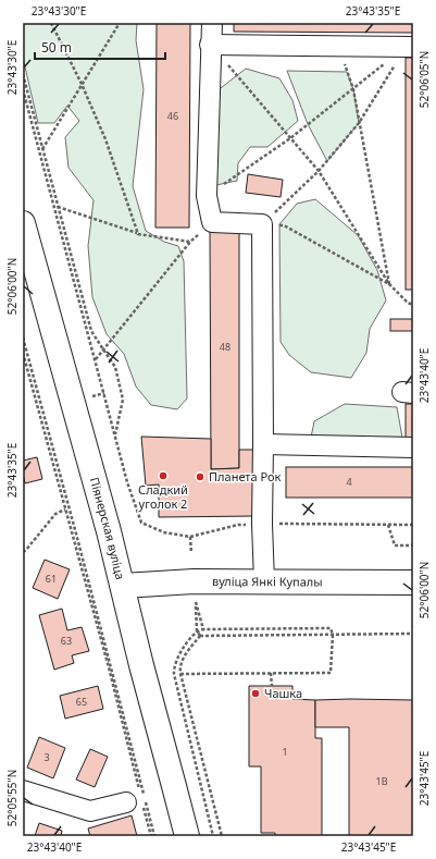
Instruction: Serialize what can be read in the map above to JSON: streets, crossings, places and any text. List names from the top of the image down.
{
  "streets": {
    "main road": ["Піянерская вуліца", "вуліца Янкі Купалы"]
  },
  "crossings": [
    ["Піянерская вуліца", "вуліца Янкі Купалы"]
  ],
  "places": ["Сладкий уголок 2", "Планета Рок", "Чашка"],
  "house_numbers": [
    "46",
    "48",
    "4",
    "61",
    "63",
    "65",
    "1",
    "3",
    "1В"
  ],
  "scale_bar": "50 m",
  "coordinates": [
    "23°43'30\"E",
    "23°43'35\"E",
    "52°06'05\"N",
    "52°06'00\"N",
    "23°43'40\"E",
    "23°43'45\"E",
    "52°05'55\"N"
  ]
}
